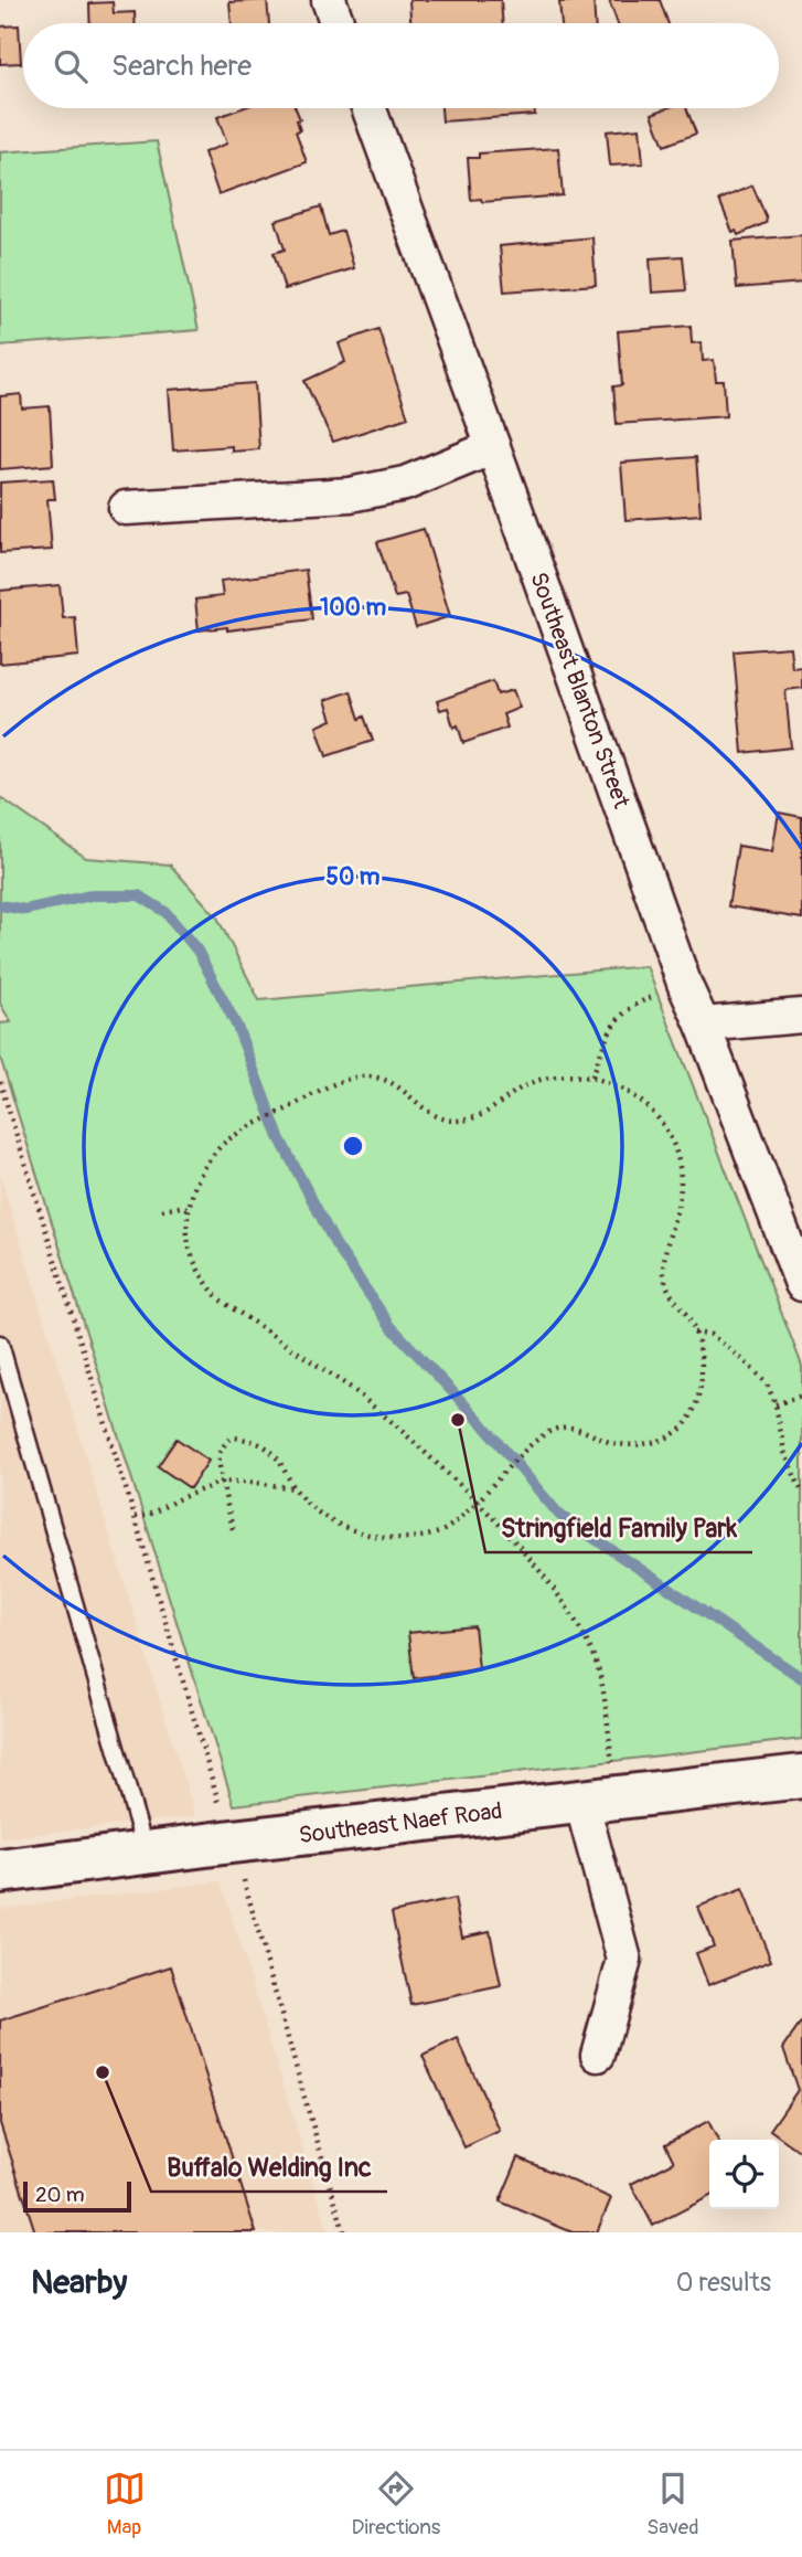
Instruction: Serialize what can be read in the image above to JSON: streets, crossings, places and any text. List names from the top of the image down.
{
  "streets": {
    "street": ["Southeast Blanton Street", "Southeast Naef Road"]
  },
  "places": ["Stringfield Family Park", "Buffalo Welding Inc"],
  "scale_bar": "20 m",
  "page": {
    "search": "Search here",
    "scale": "20 m",
    "heading": ["Nearby", "0 results"],
    "nav": ["Map", "Directions", "Saved"]
  },
  "rings": ["100 m", "50 m"]
}
